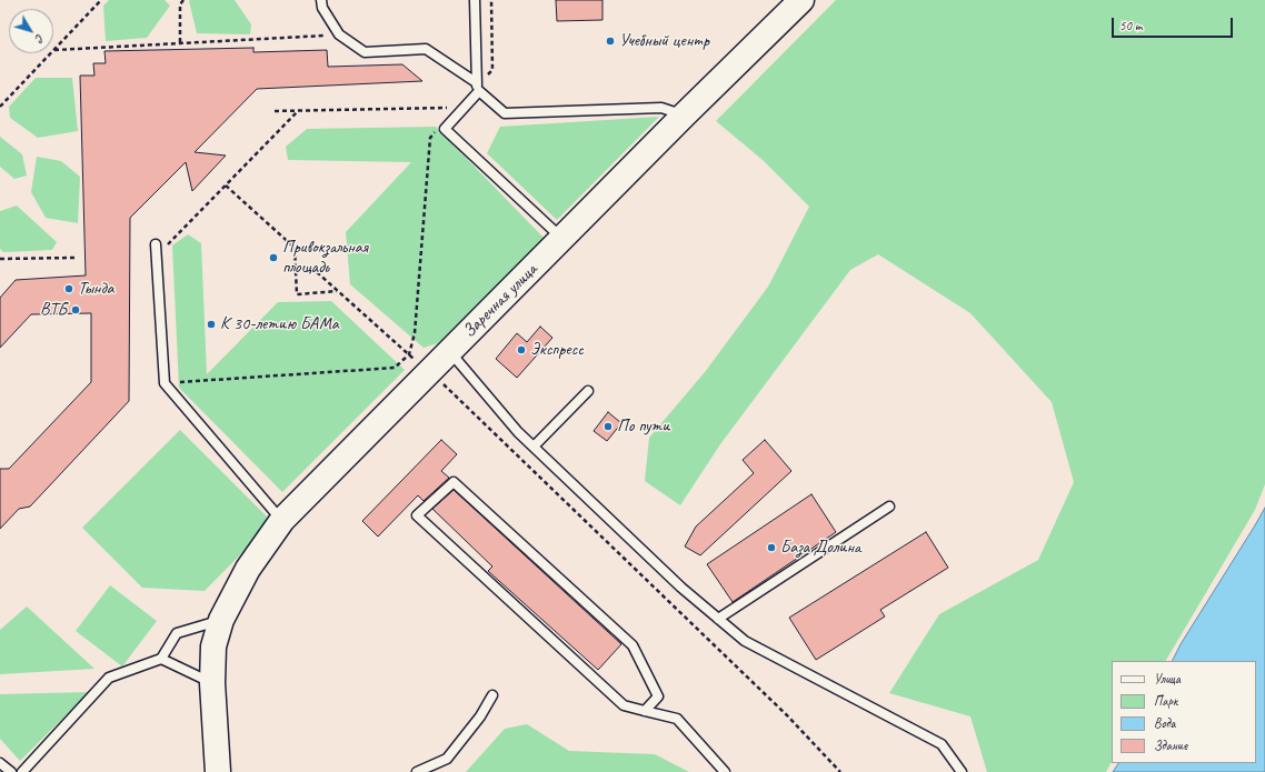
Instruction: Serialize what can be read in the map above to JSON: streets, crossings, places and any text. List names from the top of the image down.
{
  "streets": {
    "street": ["Заречная улица"]
  },
  "places": [
    "Учебный центр",
    "Привокзальная площадь",
    "Тында",
    "ВТБ",
    "К 30-летию БАМа",
    "Экспресс",
    "По пути",
    "База Долина"
  ],
  "legend": [
    "Улица",
    "Парк",
    "Вода",
    "Здание"
  ],
  "scale_bar": "50 m",
  "north": "bottom right"
}
